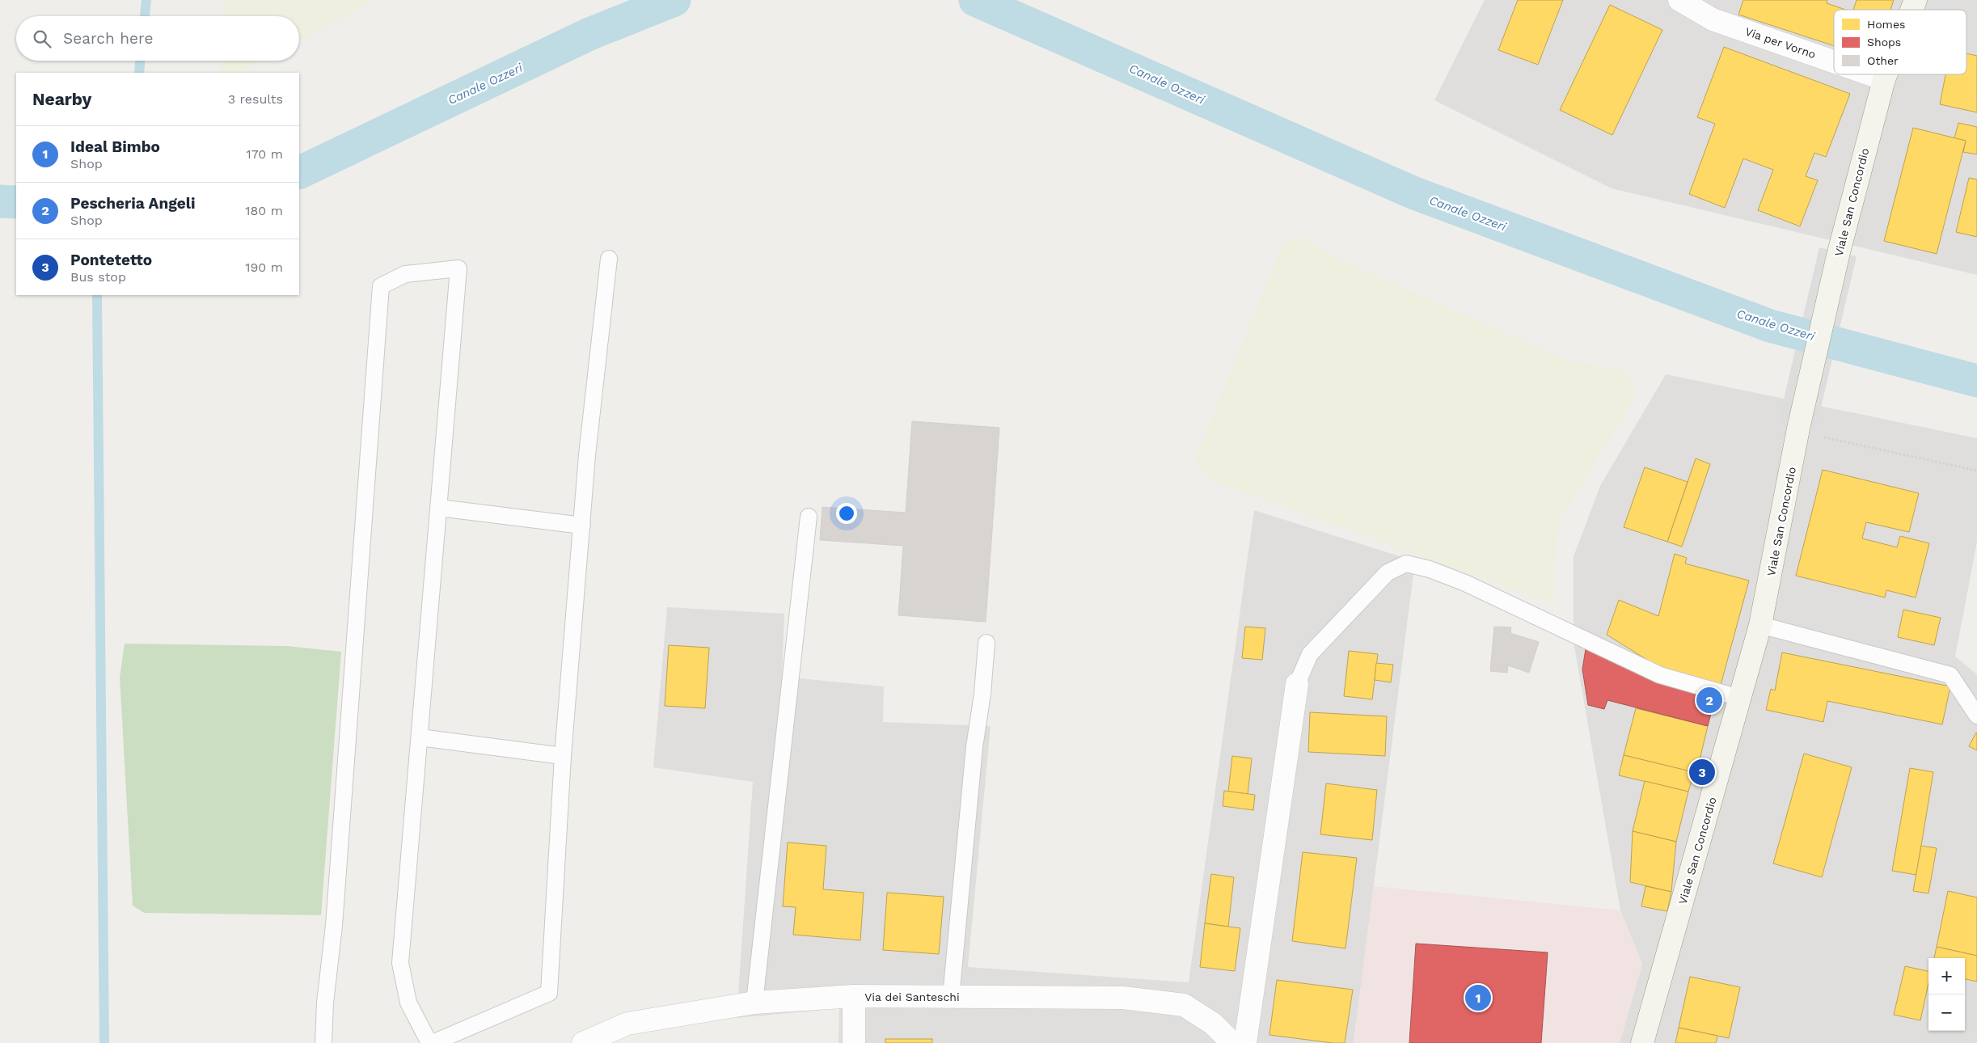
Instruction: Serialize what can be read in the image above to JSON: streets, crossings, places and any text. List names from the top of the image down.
{
  "streets": {
    "main road": ["Viale San Concordio"],
    "street": ["Via per Vorno", "Via dei Santeschi"]
  },
  "crossings": [
    ["Via per Vorno", "Viale San Concordio"]
  ],
  "water": ["Canale Ozzeri"],
  "legend": ["Homes", "Shops", "Other"],
  "page": {
    "search": "Search here",
    "heading": ["Nearby", "3 results"],
    "list": [
      {
        "mark": "1",
        "name": "Ideal Bimbo",
        "note": "Shop",
        "value": "170 m"
      },
      {
        "mark": "2",
        "name": "Pescheria Angeli",
        "note": "Shop",
        "value": "180 m"
      },
      {
        "mark": "3",
        "name": "Pontetetto",
        "note": "Bus stop",
        "value": "190 m"
      }
    ],
    "pins": ["2", "3", "1"],
    "map_buttons": ["+", "−"]
  }
}
